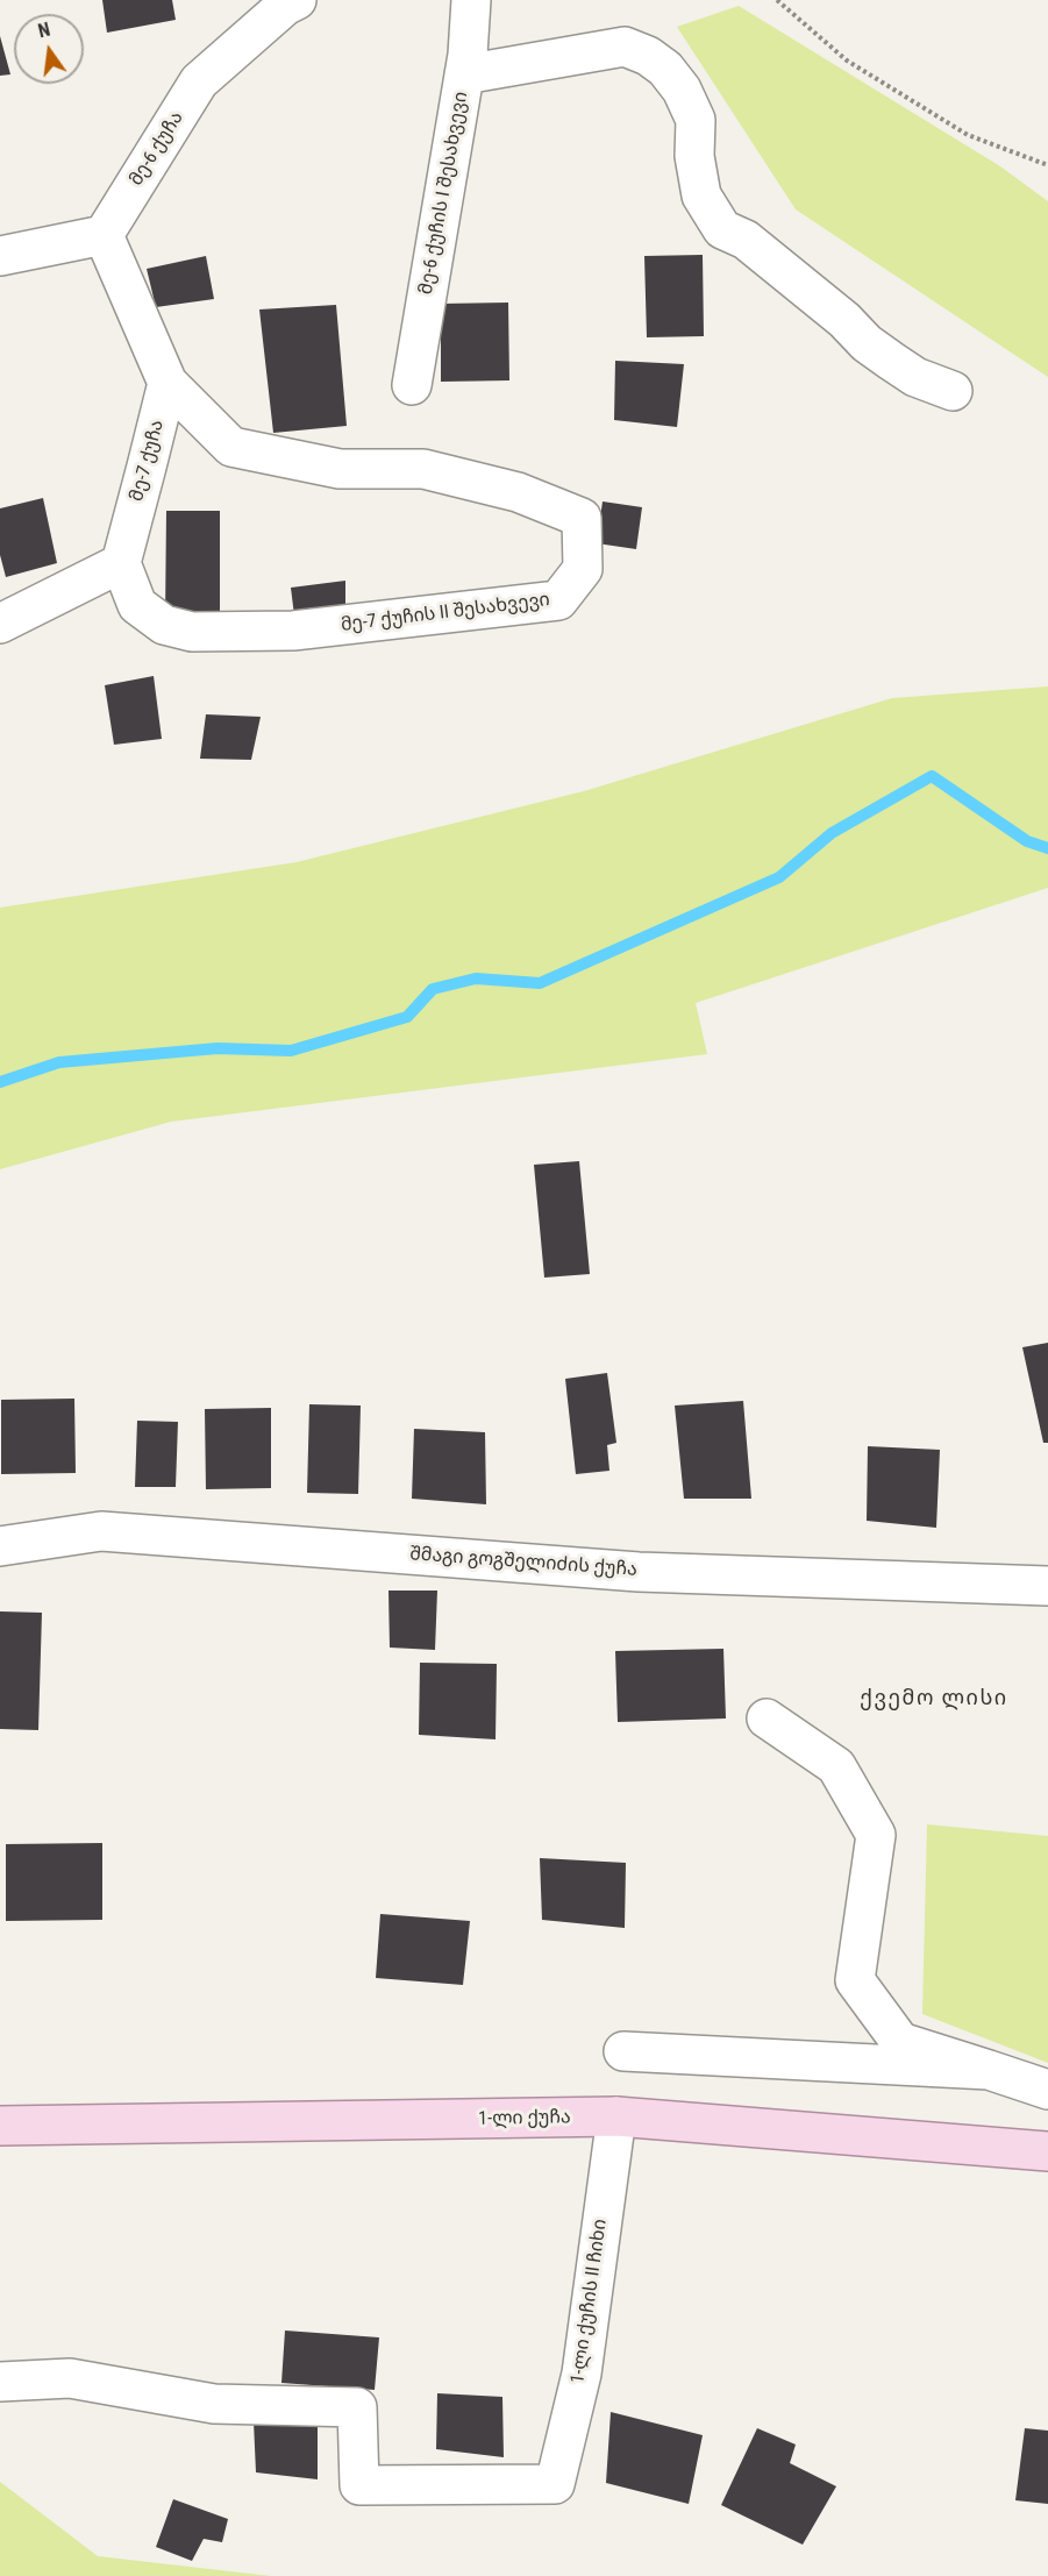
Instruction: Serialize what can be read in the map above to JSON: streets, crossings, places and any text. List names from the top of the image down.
{
  "streets": {
    "main road": ["1-ლი ქუჩა"],
    "street": [
      "მე-6 ქუჩა",
      "მე-6 ქუჩის I შესახვევი",
      "მე-7 ქუჩა",
      "მე-7 ქუჩის II შესახვევი",
      "შმაგი გოგშელიძის ქუჩა",
      "1-ლი ქუჩის II ჩიხი"
    ]
  },
  "crossings": [
    ["მე-7 ქუჩა", "მე-7 ქუჩის II შესახვევი"],
    ["1-ლი ქუჩა", "1-ლი ქუჩის II ჩიხი"]
  ],
  "districts": ["ქვემო ლისი"],
  "north": "top"
}
